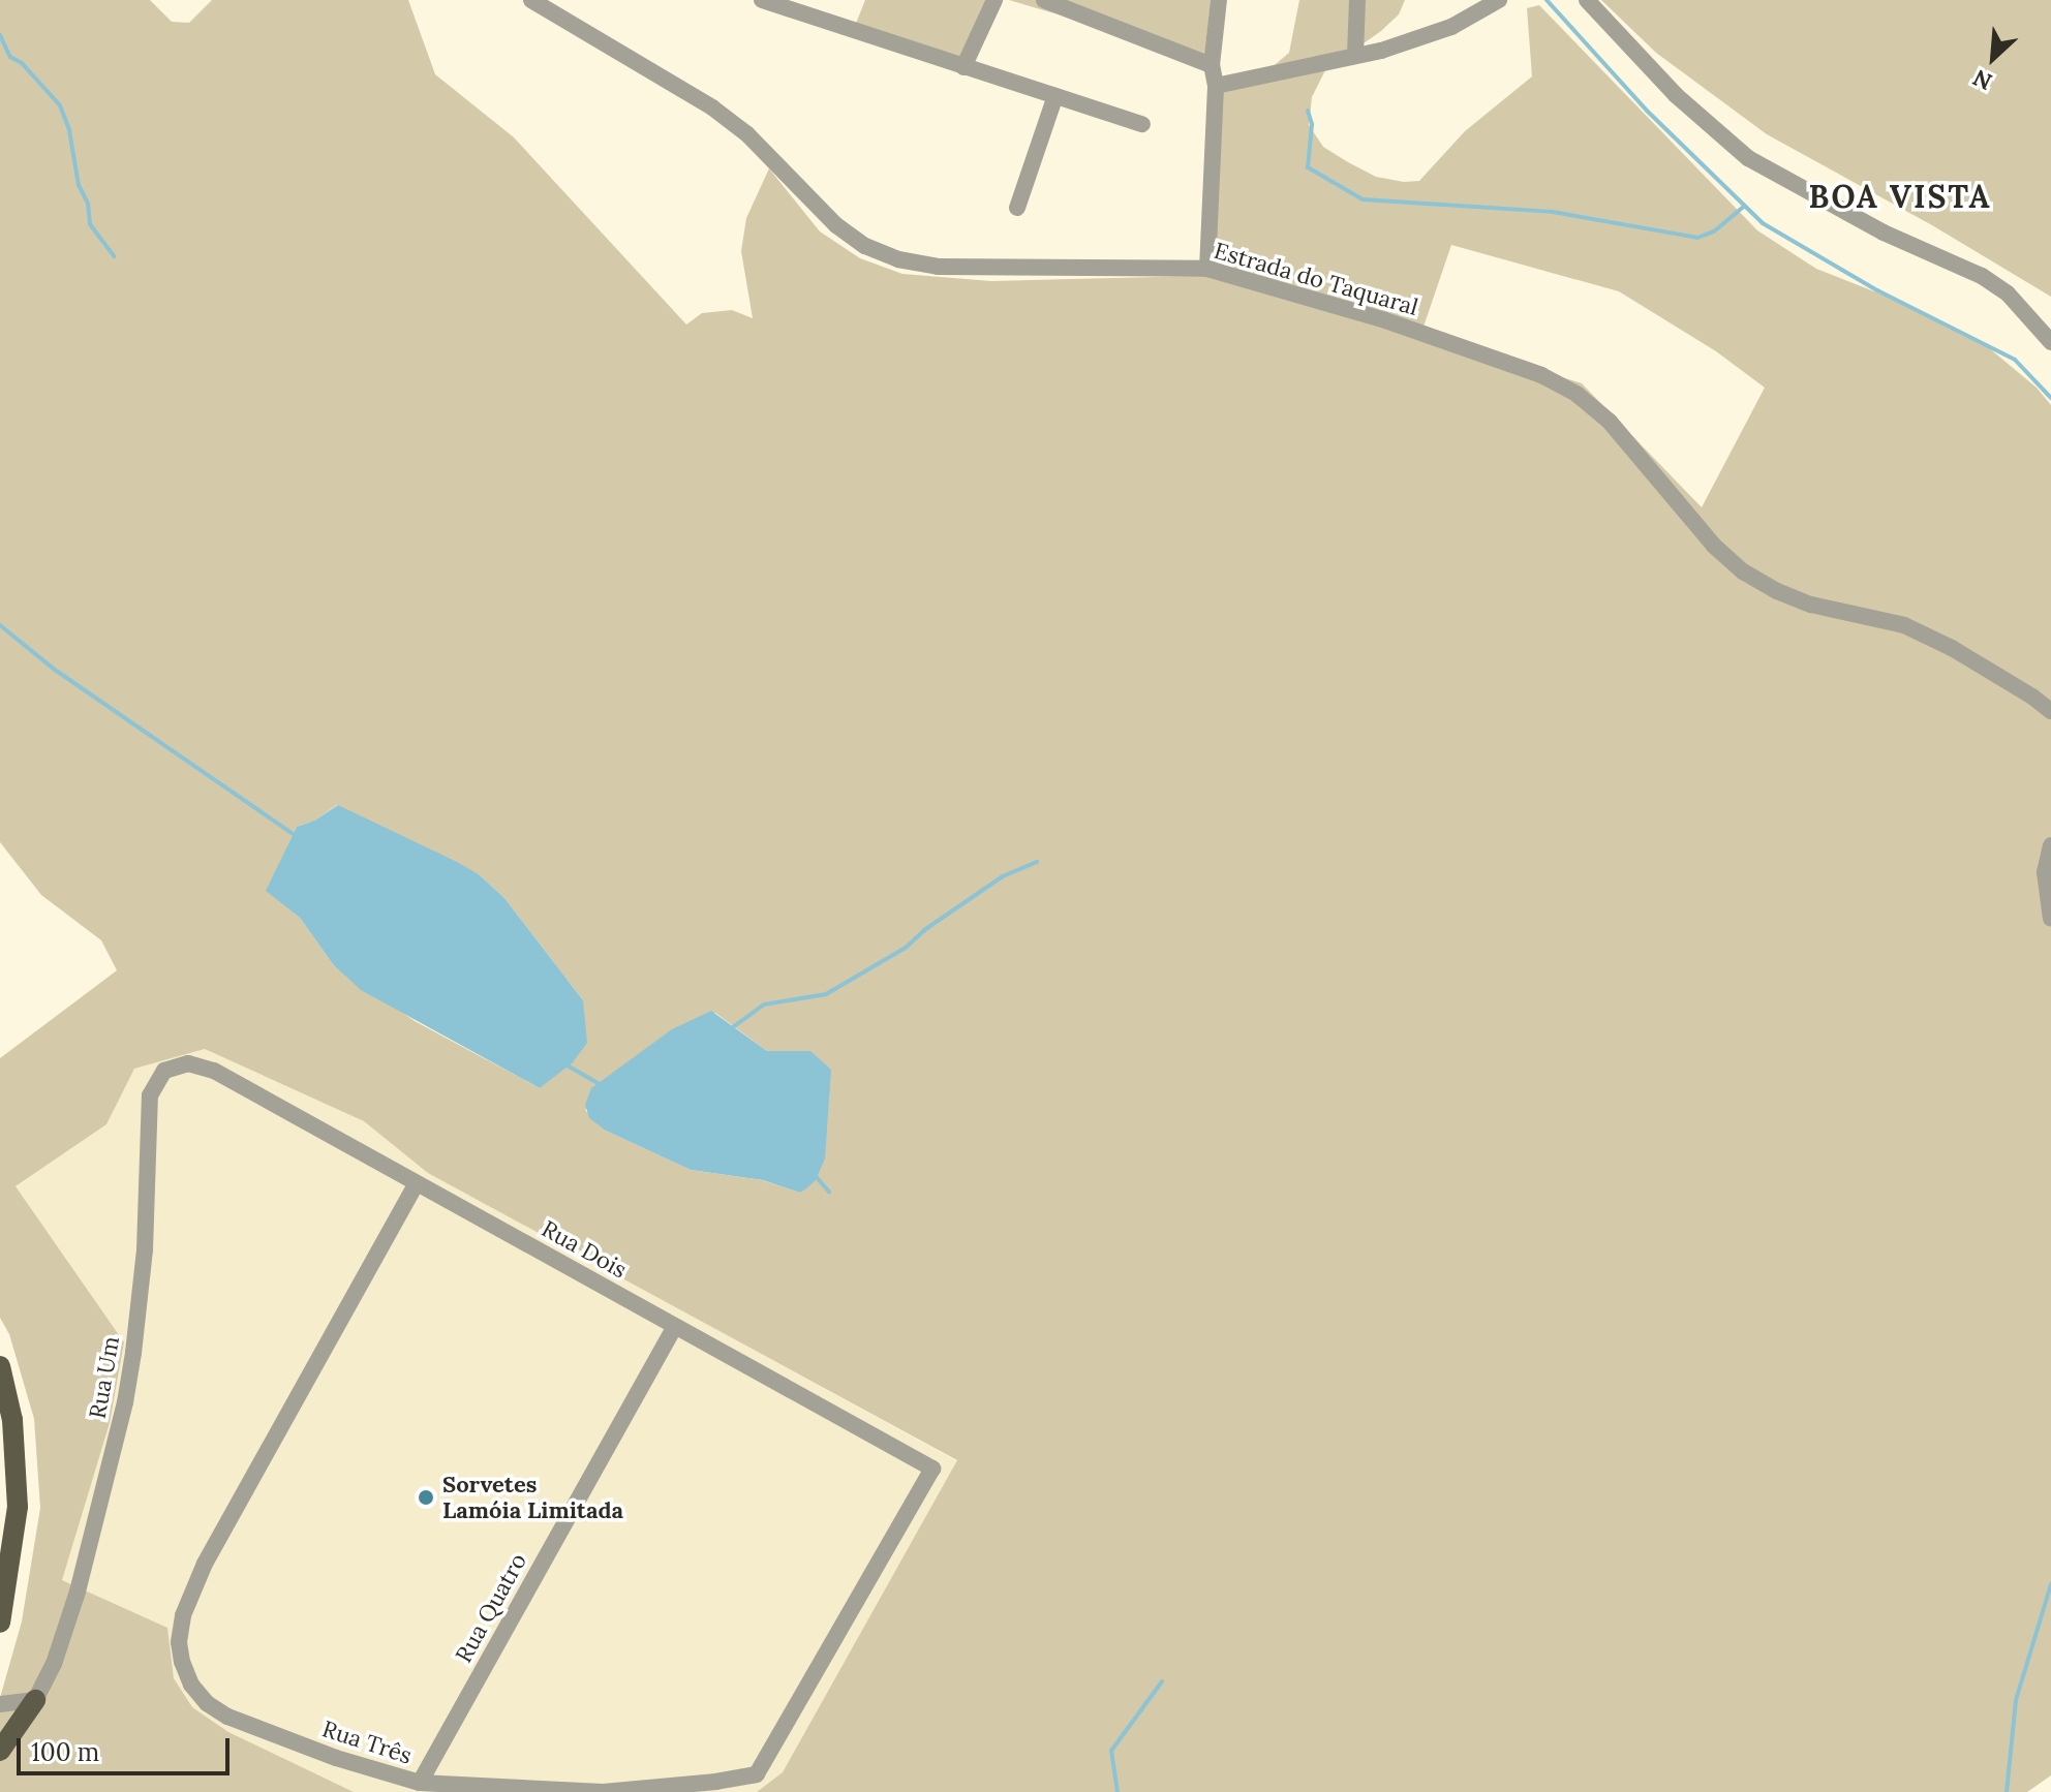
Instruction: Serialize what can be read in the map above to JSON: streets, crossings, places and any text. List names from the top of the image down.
{
  "streets": {
    "street": [
      "Estrada do Taquaral",
      "Rua Dois",
      "Rua Um",
      "Rua Quatro",
      "Rua Três"
    ]
  },
  "crossings": [
    ["Rua Dois", "Rua Um"],
    ["Rua Dois", "Rua Quatro"],
    ["Rua Dois", "Rua Três"],
    ["Rua Quatro", "Rua Três"]
  ],
  "districts": ["BOA VISTA"],
  "places": ["Sorvetes Lamóia Limitada"],
  "scale_bar": "100 m",
  "north": "bottom left"
}
